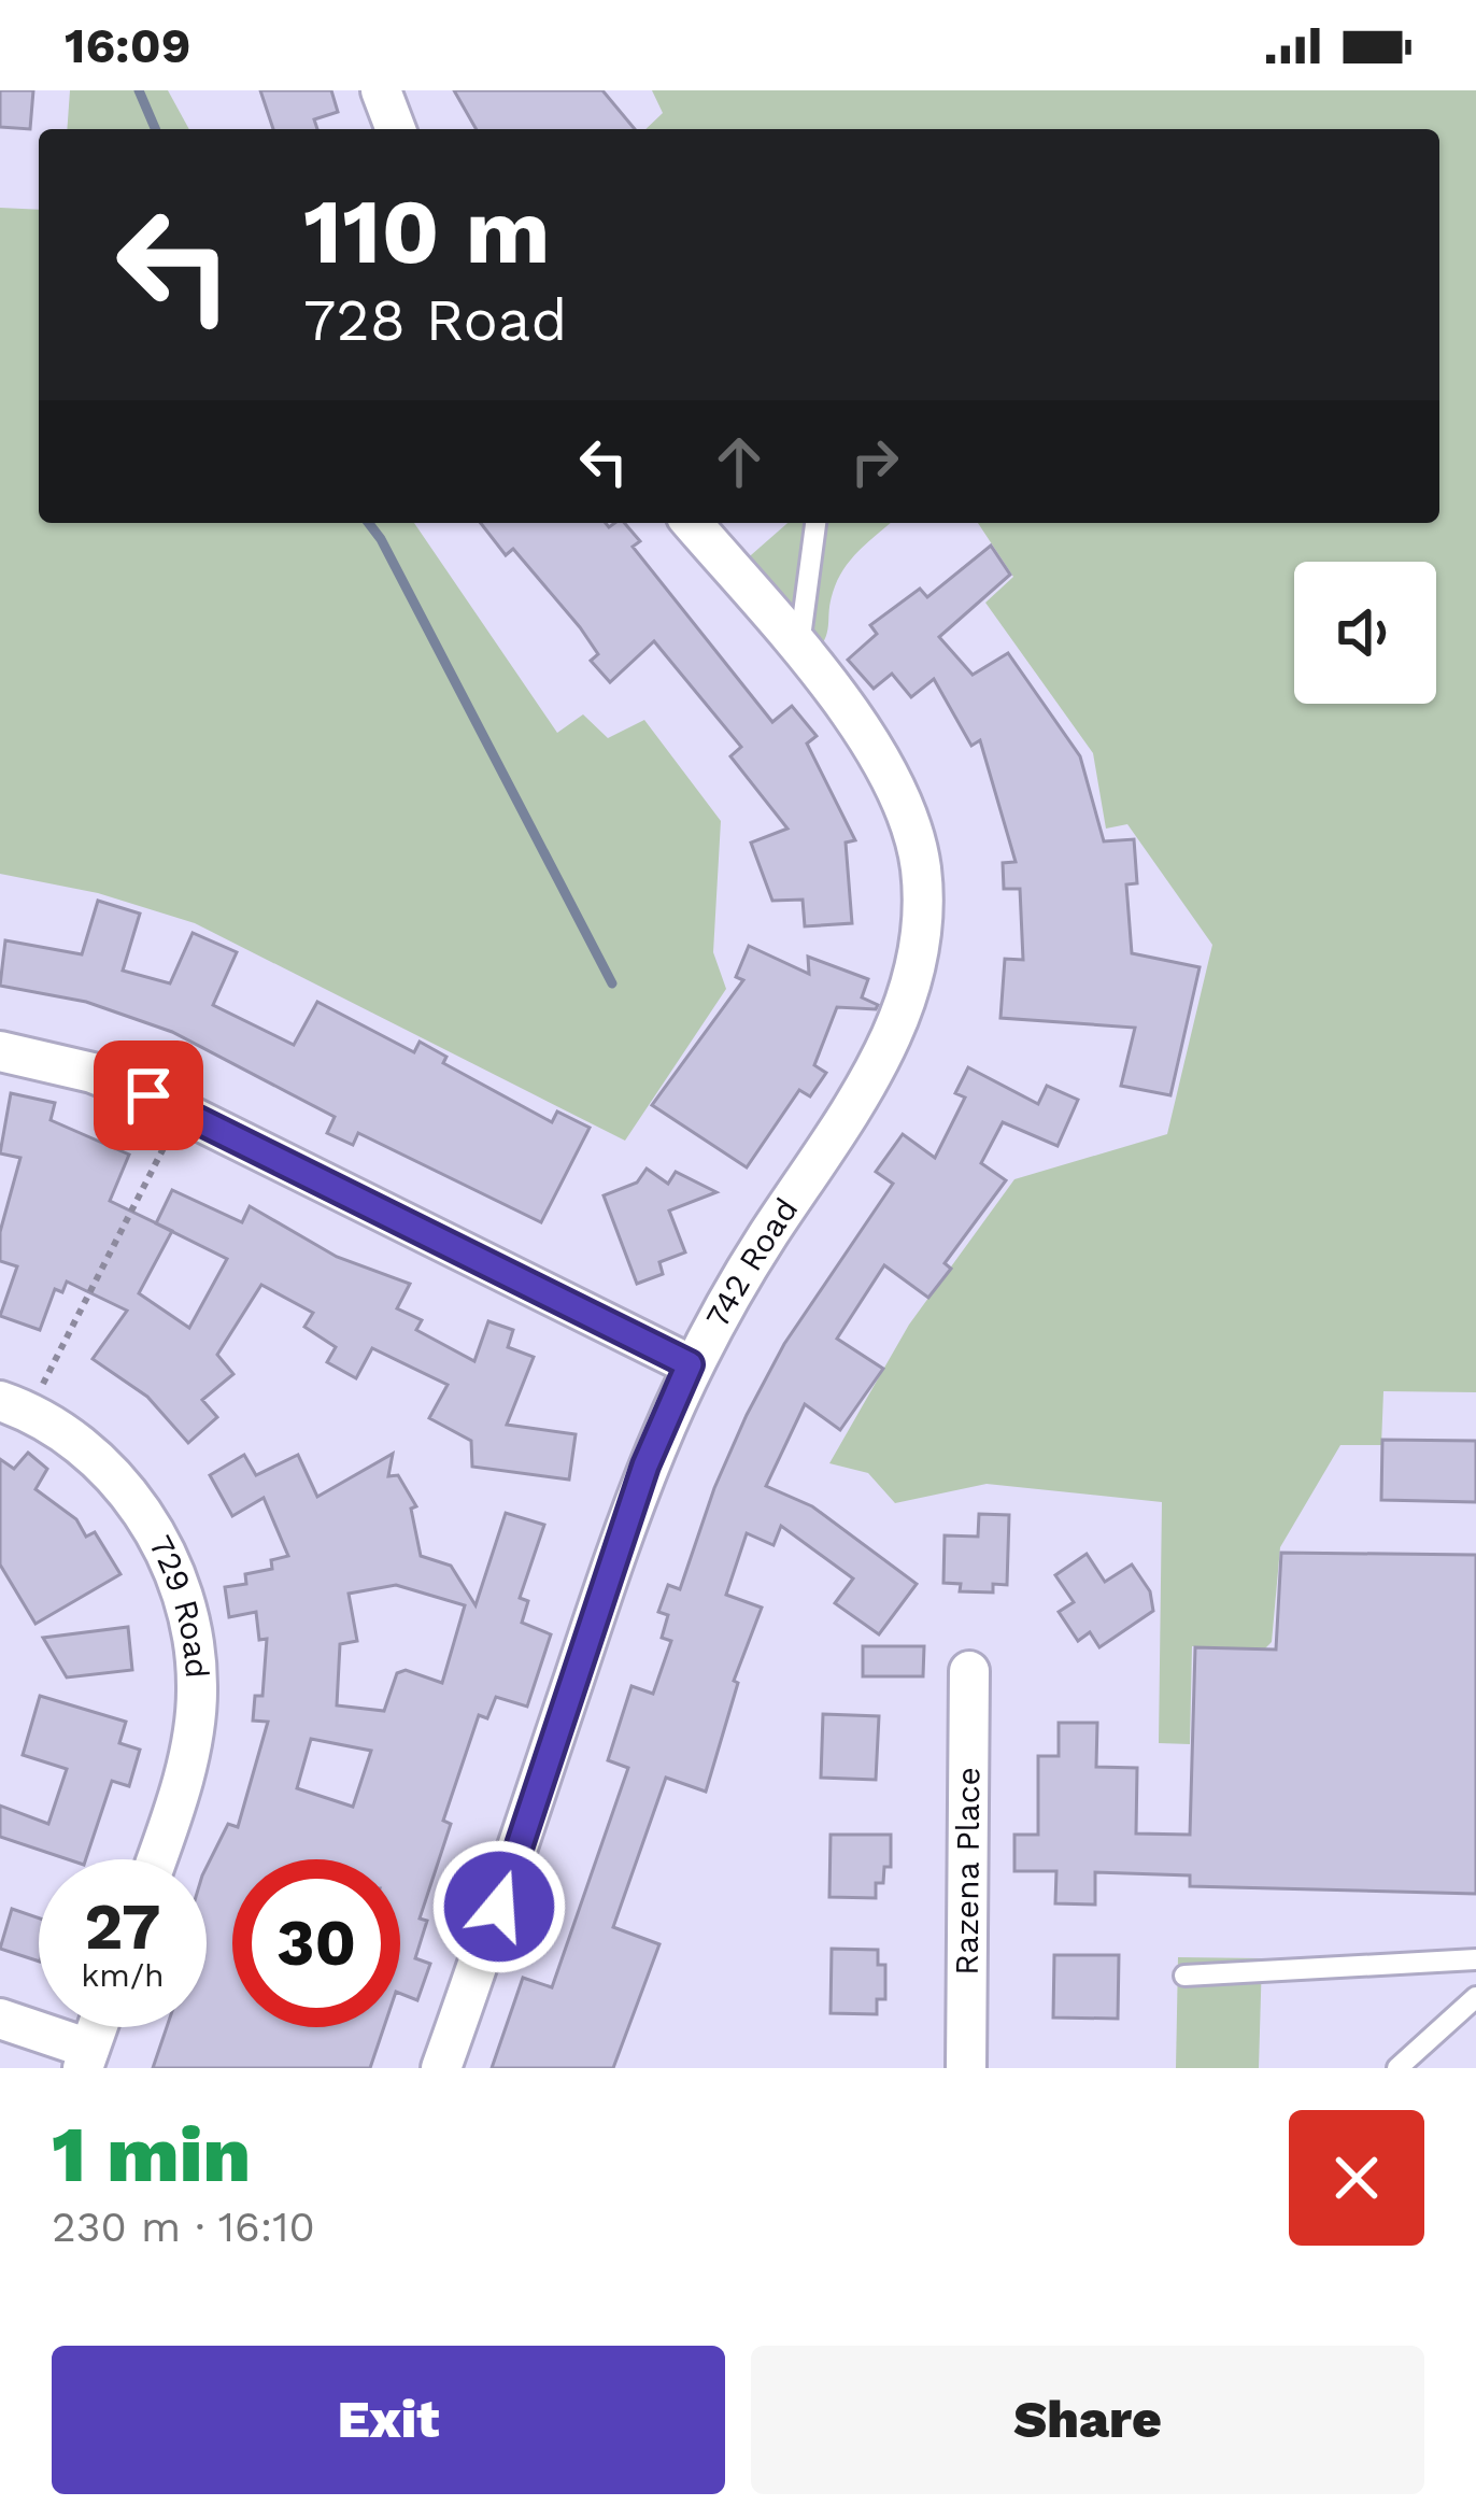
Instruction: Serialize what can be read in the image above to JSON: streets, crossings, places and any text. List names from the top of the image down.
{
  "streets": {
    "street": ["742 Road", "729 Road", "Razena Place"]
  },
  "page": {
    "status": "16:09",
    "turn": ["110 m", "728 Road"],
    "speed": "27 km/h",
    "limit": "30",
    "heading": ["1 min", "230 m · 16:10"],
    "buttons": ["Exit", "Share"]
  }
}
